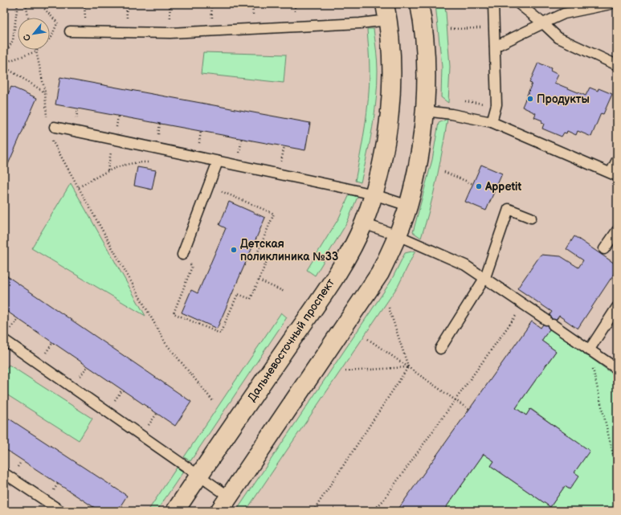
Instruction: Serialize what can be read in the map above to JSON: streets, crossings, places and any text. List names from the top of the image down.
{
  "streets": {
    "street": ["Дальневосточный проспект"]
  },
  "places": ["Продукты", "Appetit", "Детская поликлиника №33"],
  "north": "bottom left"
}
